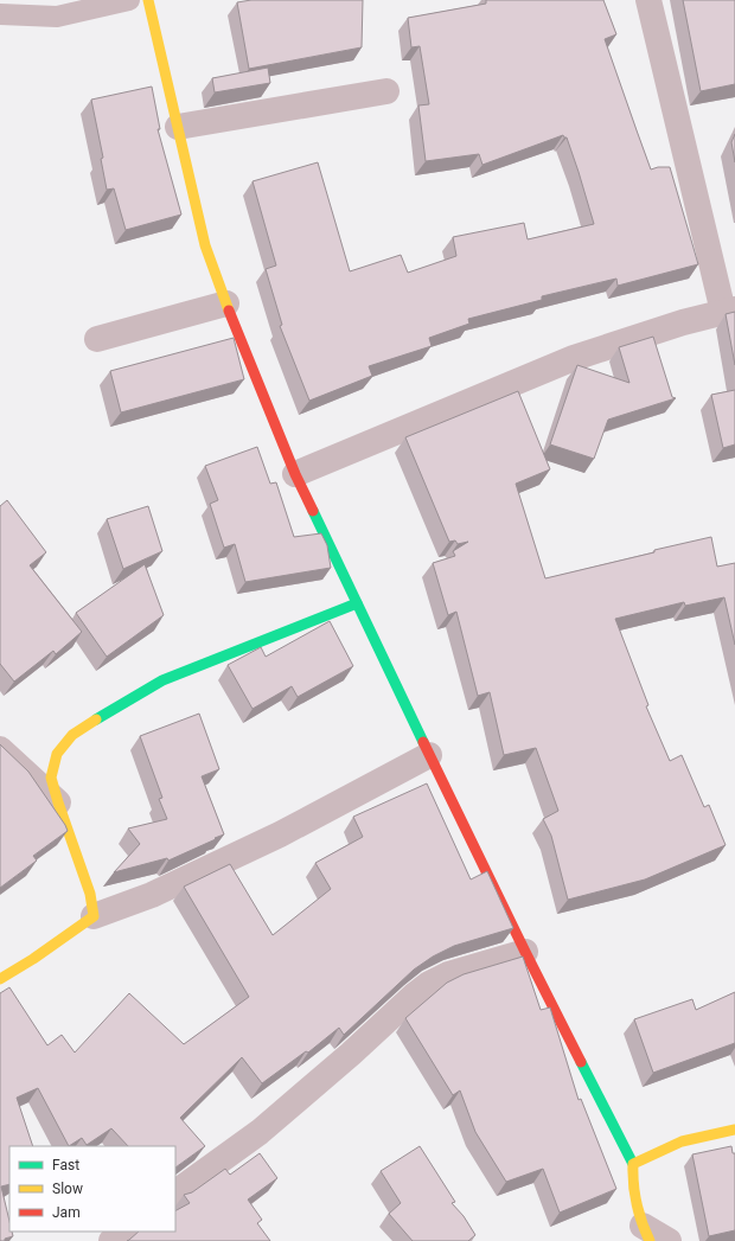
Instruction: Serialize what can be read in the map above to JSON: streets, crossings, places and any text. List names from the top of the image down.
{
  "legend": ["Fast", "Slow", "Jam"]
}
